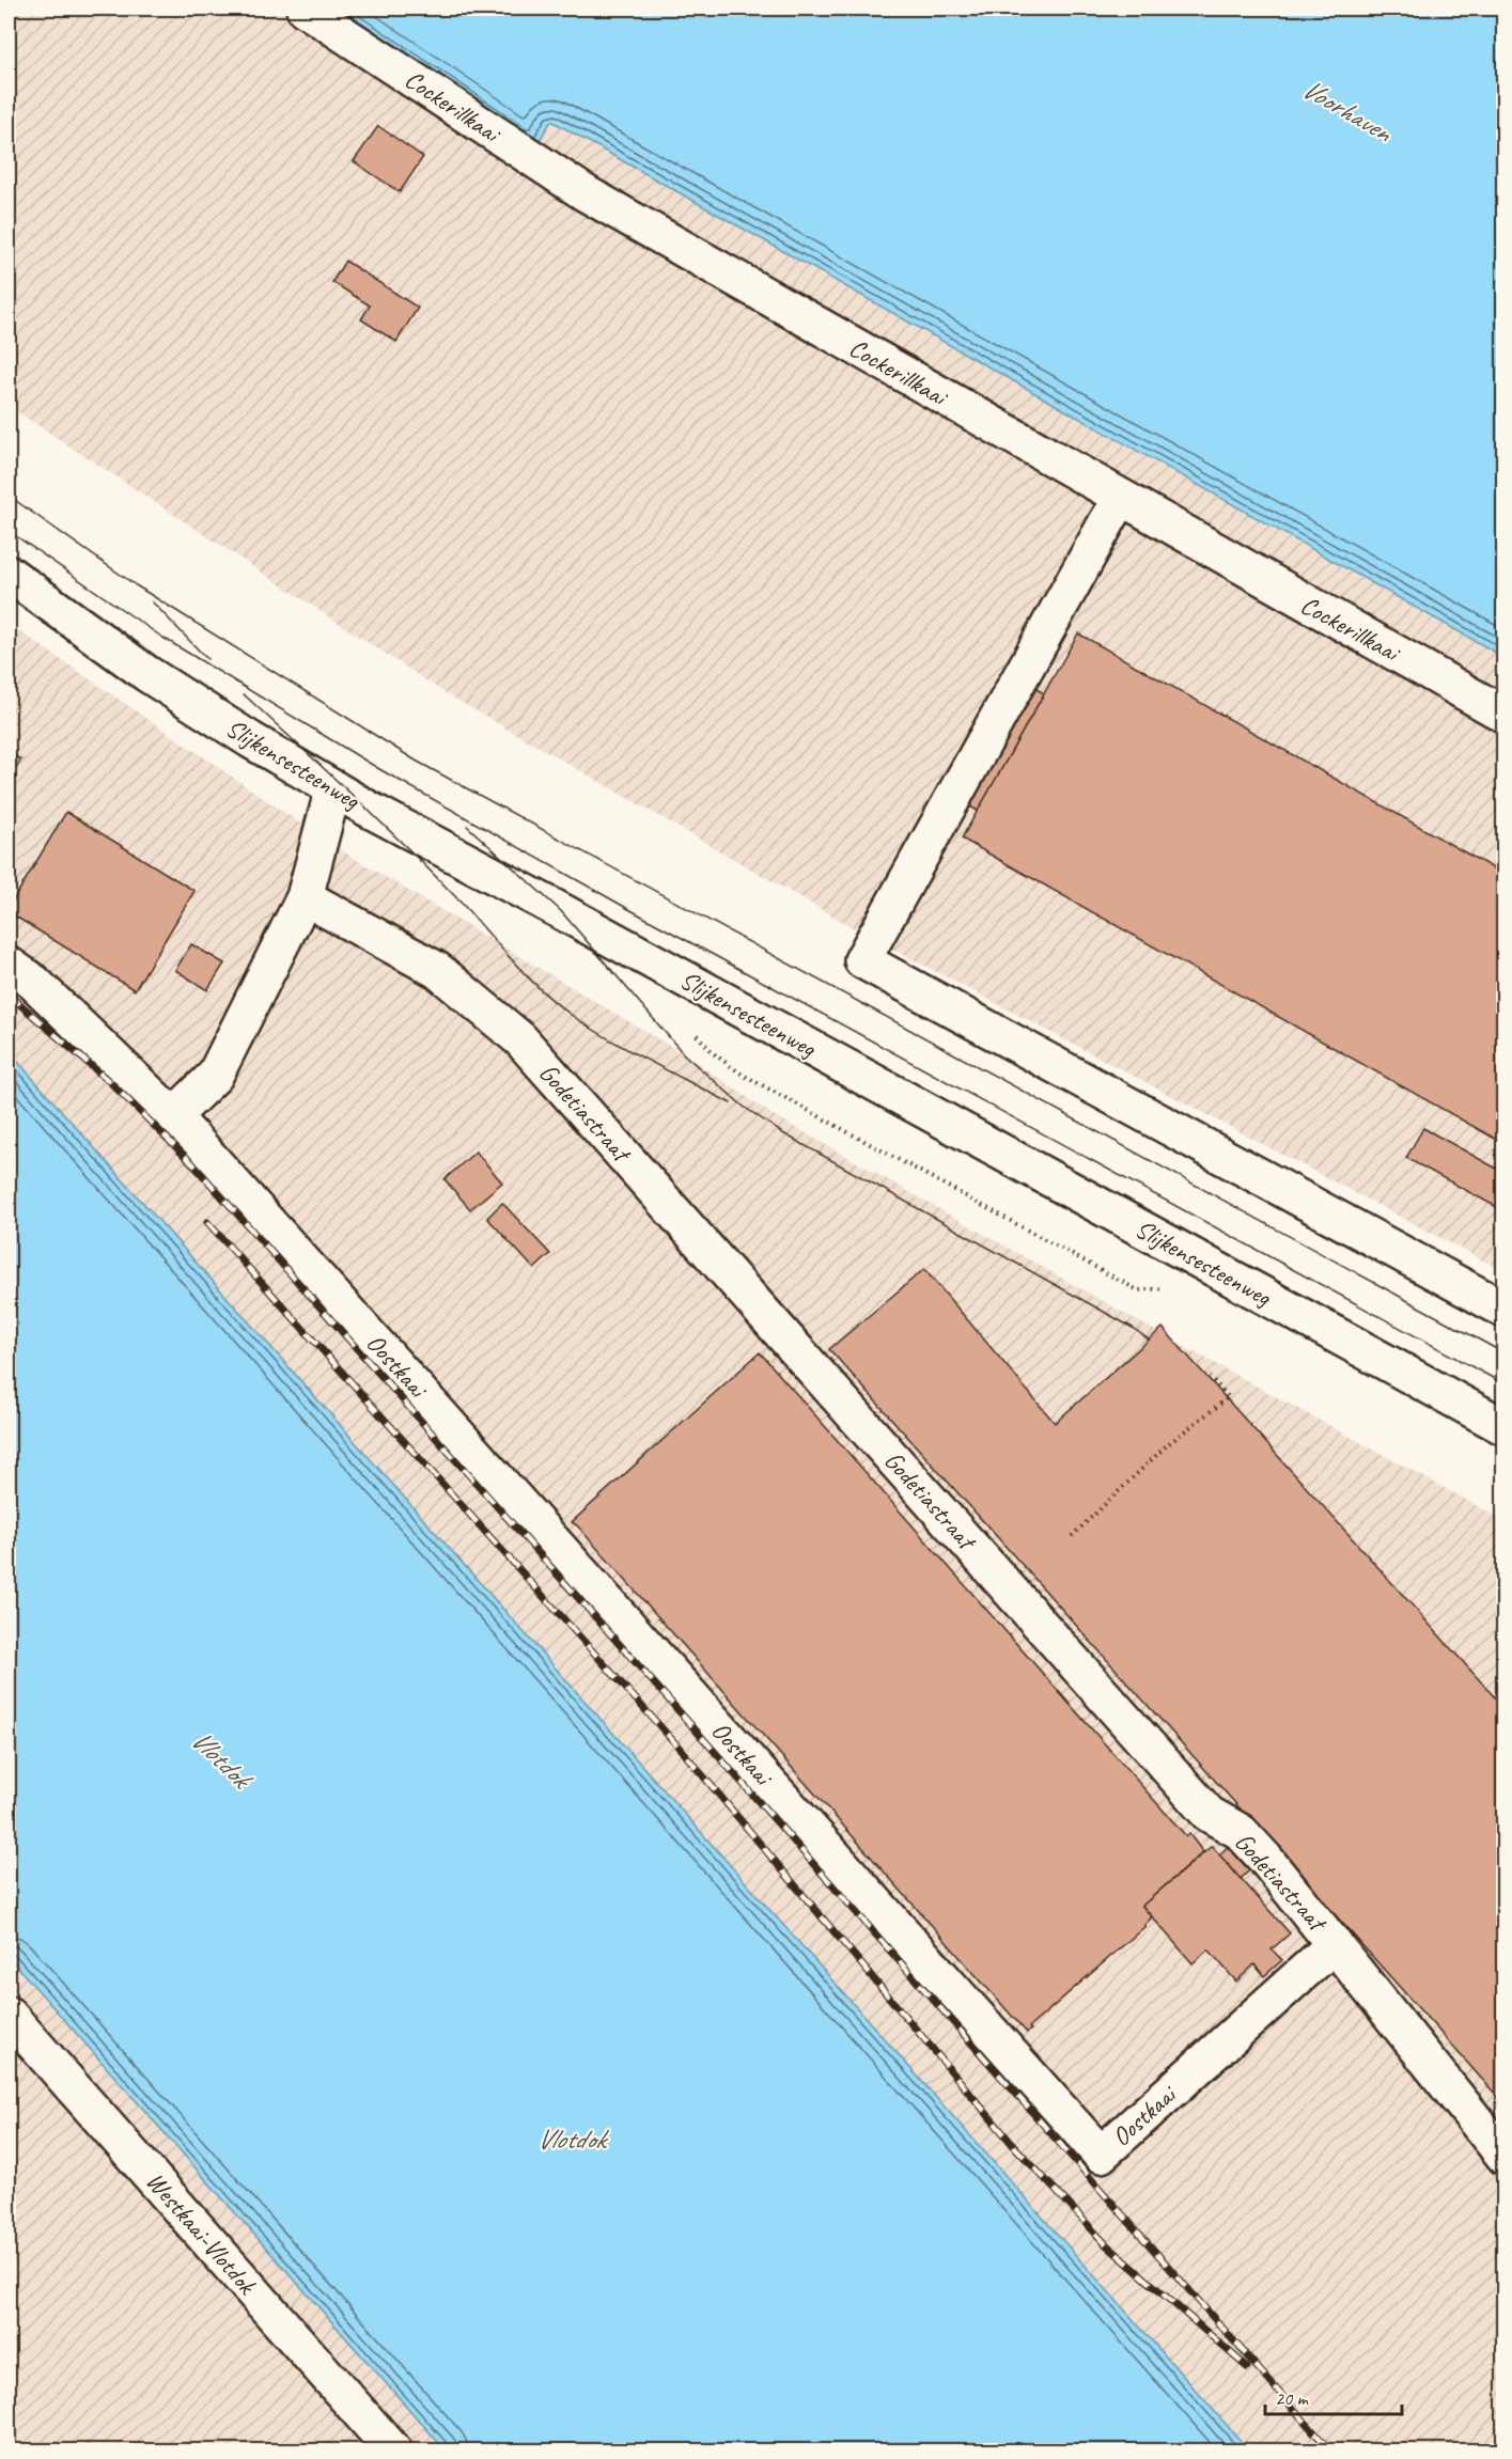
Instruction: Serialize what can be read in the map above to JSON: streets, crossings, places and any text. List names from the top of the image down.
{
  "streets": {
    "street": [
      "Cockerillkaai",
      "Slijkensesteenweg",
      "Godetiastraat",
      "Oostkaai",
      "Westkaai-Vlotdok"
    ]
  },
  "crossings": [
    ["Godetiastraat", "Oostkaai"]
  ],
  "water": ["Voorhaven", "Vlotdok"],
  "scale_bar": "20 m"
}
